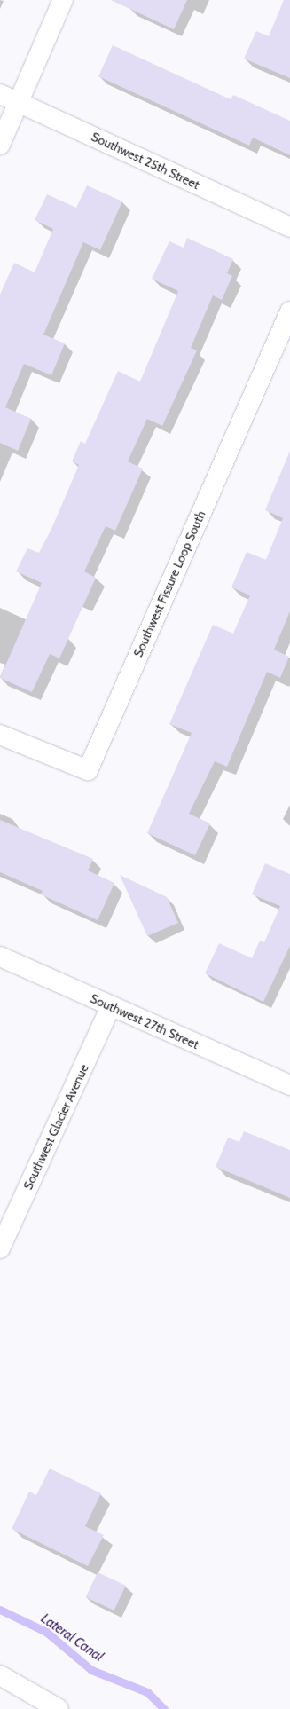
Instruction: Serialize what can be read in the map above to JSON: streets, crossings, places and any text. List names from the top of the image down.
{
  "streets": {
    "street": [
      "Southwest 25th Street",
      "Southwest Fissure Loop South",
      "Southwest 27th Street",
      "Southwest Glacier Avenue"
    ]
  },
  "crossings": [
    ["Southwest 27th Street", "Southwest Glacier Avenue"]
  ],
  "water": ["Lateral Canal"]
}
